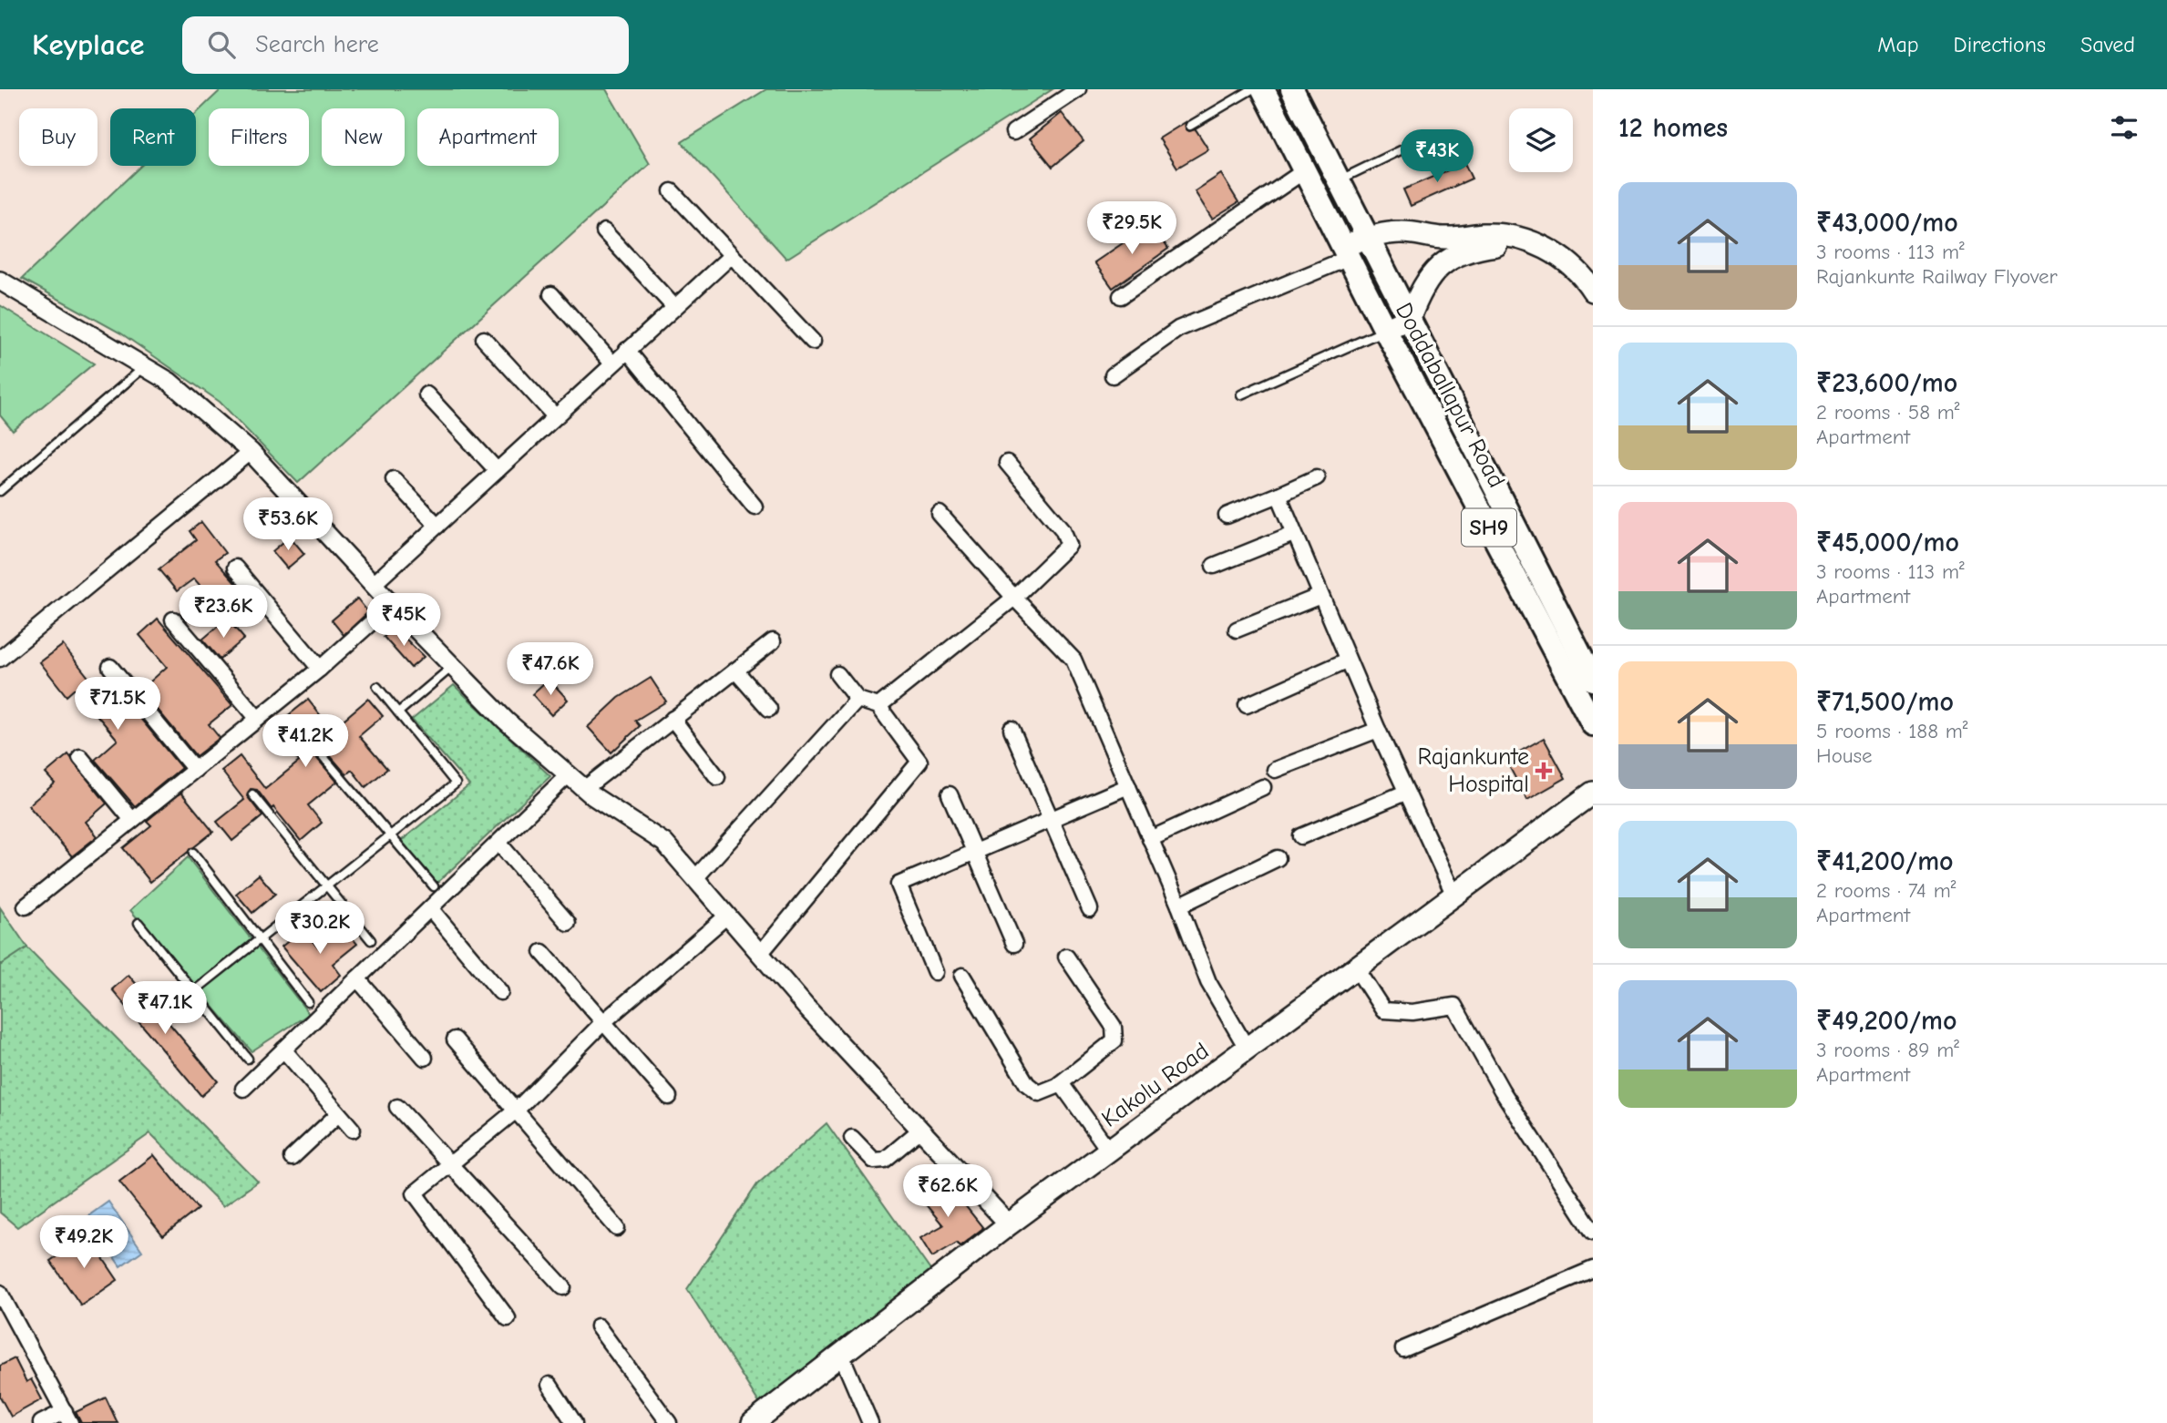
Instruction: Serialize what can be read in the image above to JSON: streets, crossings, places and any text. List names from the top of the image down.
{
  "streets": {
    "main road": ["Doddaballapur Road", "SH9", "Kakolu Road"]
  },
  "places": {
    "health": ["Rajankunte Hospital"]
  },
  "page": {
    "header": "Keyplace",
    "search": "Search here",
    "nav": ["Map", "Directions", "Saved"],
    "heading": "12 homes",
    "chip": [
      "Buy",
      "Rent",
      "Filters",
      "New",
      "Apartment"
    ],
    "price": [
      "₹43K",
      "₹29.5K",
      "₹53.6K",
      "₹23.6K",
      "₹45K",
      "₹47.6K",
      "₹71.5K",
      "₹41.2K",
      "₹30.2K",
      "₹47.1K",
      "₹62.6K",
      "₹49.2K"
    ],
    "list": [
      {
        "name": "₹43,000/mo",
        "note": "3 rooms · 113 m² · Rajankunte Railway Flyover"
      },
      {
        "name": "₹23,600/mo",
        "note": "2 rooms · 58 m² · Apartment"
      },
      {
        "name": "₹45,000/mo",
        "note": "3 rooms · 113 m² · Apartment"
      },
      {
        "name": "₹71,500/mo",
        "note": "5 rooms · 188 m² · House"
      },
      {
        "name": "₹41,200/mo",
        "note": "2 rooms · 74 m² · Apartment"
      },
      {
        "name": "₹49,200/mo",
        "note": "3 rooms · 89 m² · Apartment"
      }
    ]
  }
}
